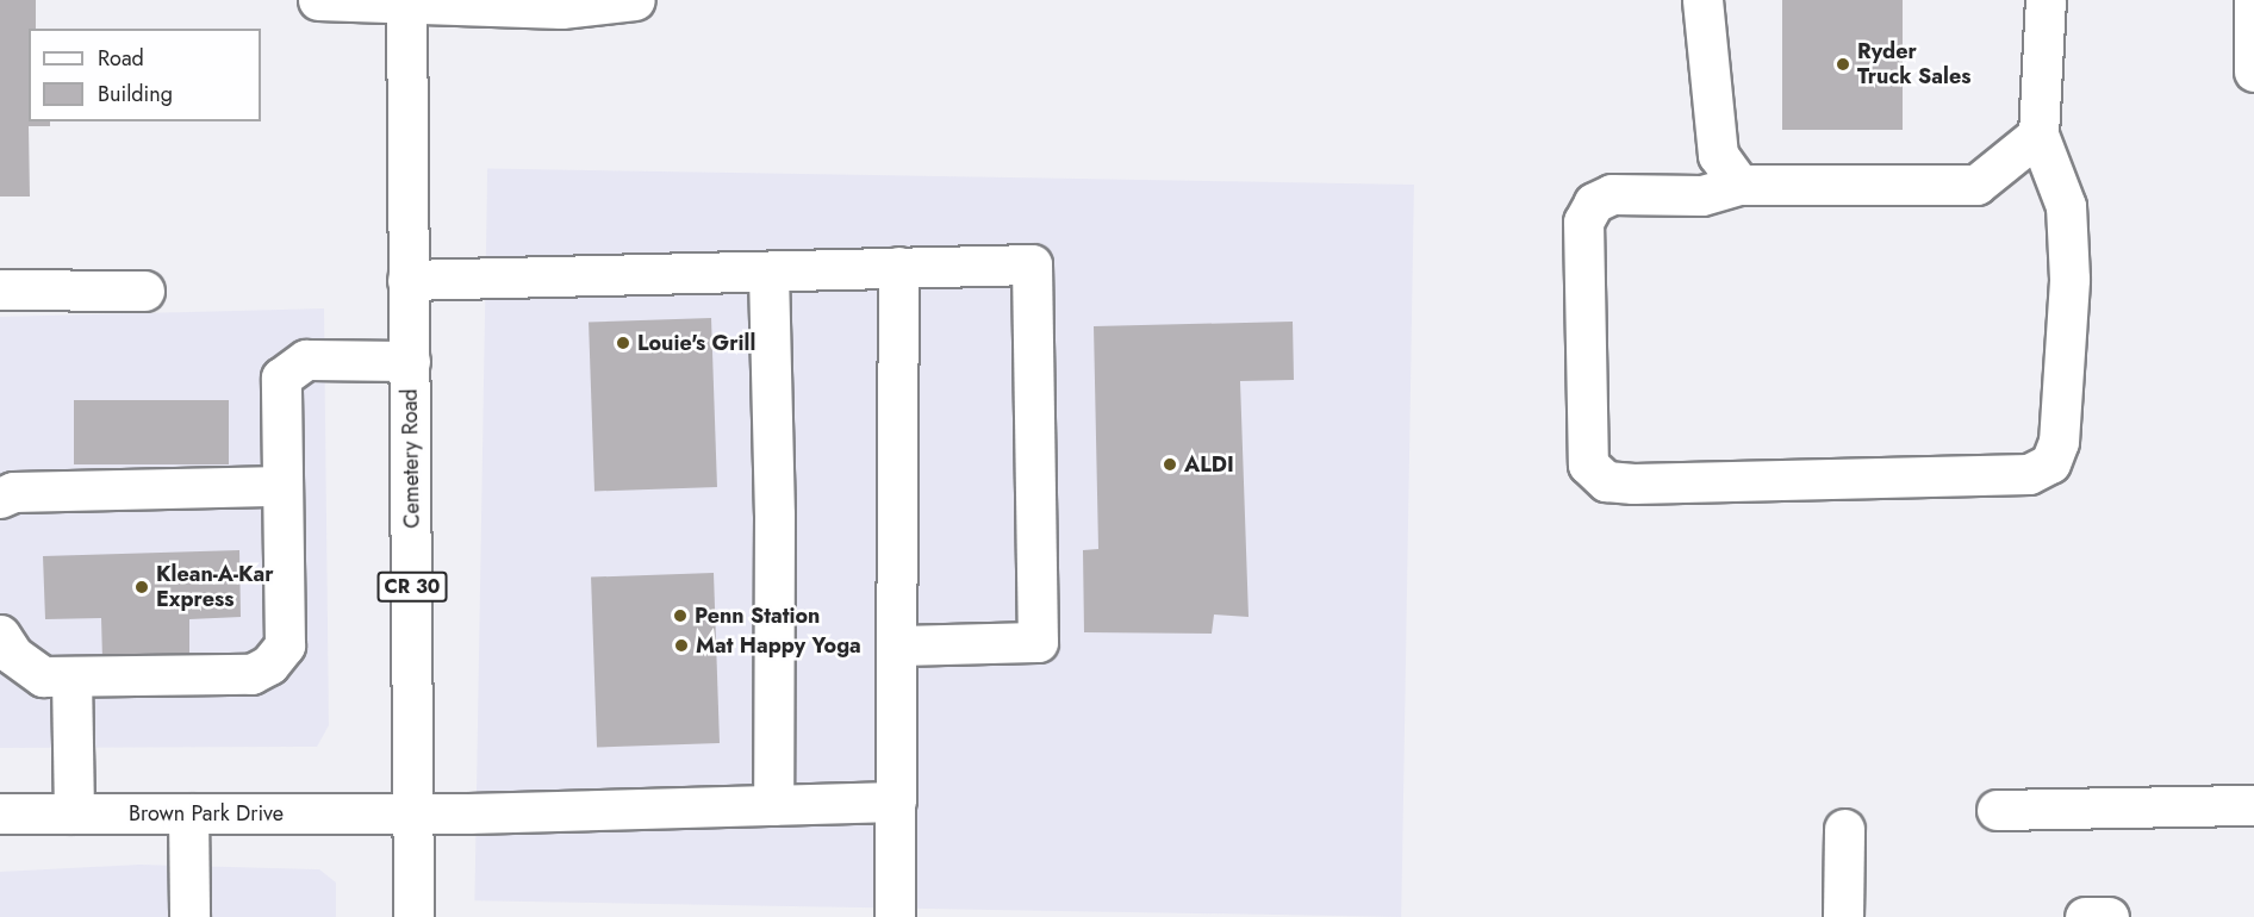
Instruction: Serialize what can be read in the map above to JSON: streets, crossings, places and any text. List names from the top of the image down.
{
  "streets": {
    "main road": ["Cemetery Road", "CR 30", "Brown Park Drive"]
  },
  "crossings": [
    ["Cemetery Road", "Brown Park Drive"]
  ],
  "places": [
    "Ryder Truck Sales",
    "Louie's Grill",
    "ALDI",
    "Klean-A-Kar Express",
    "Penn Station",
    "Mat Happy Yoga"
  ],
  "legend": ["Road", "Building"]
}
